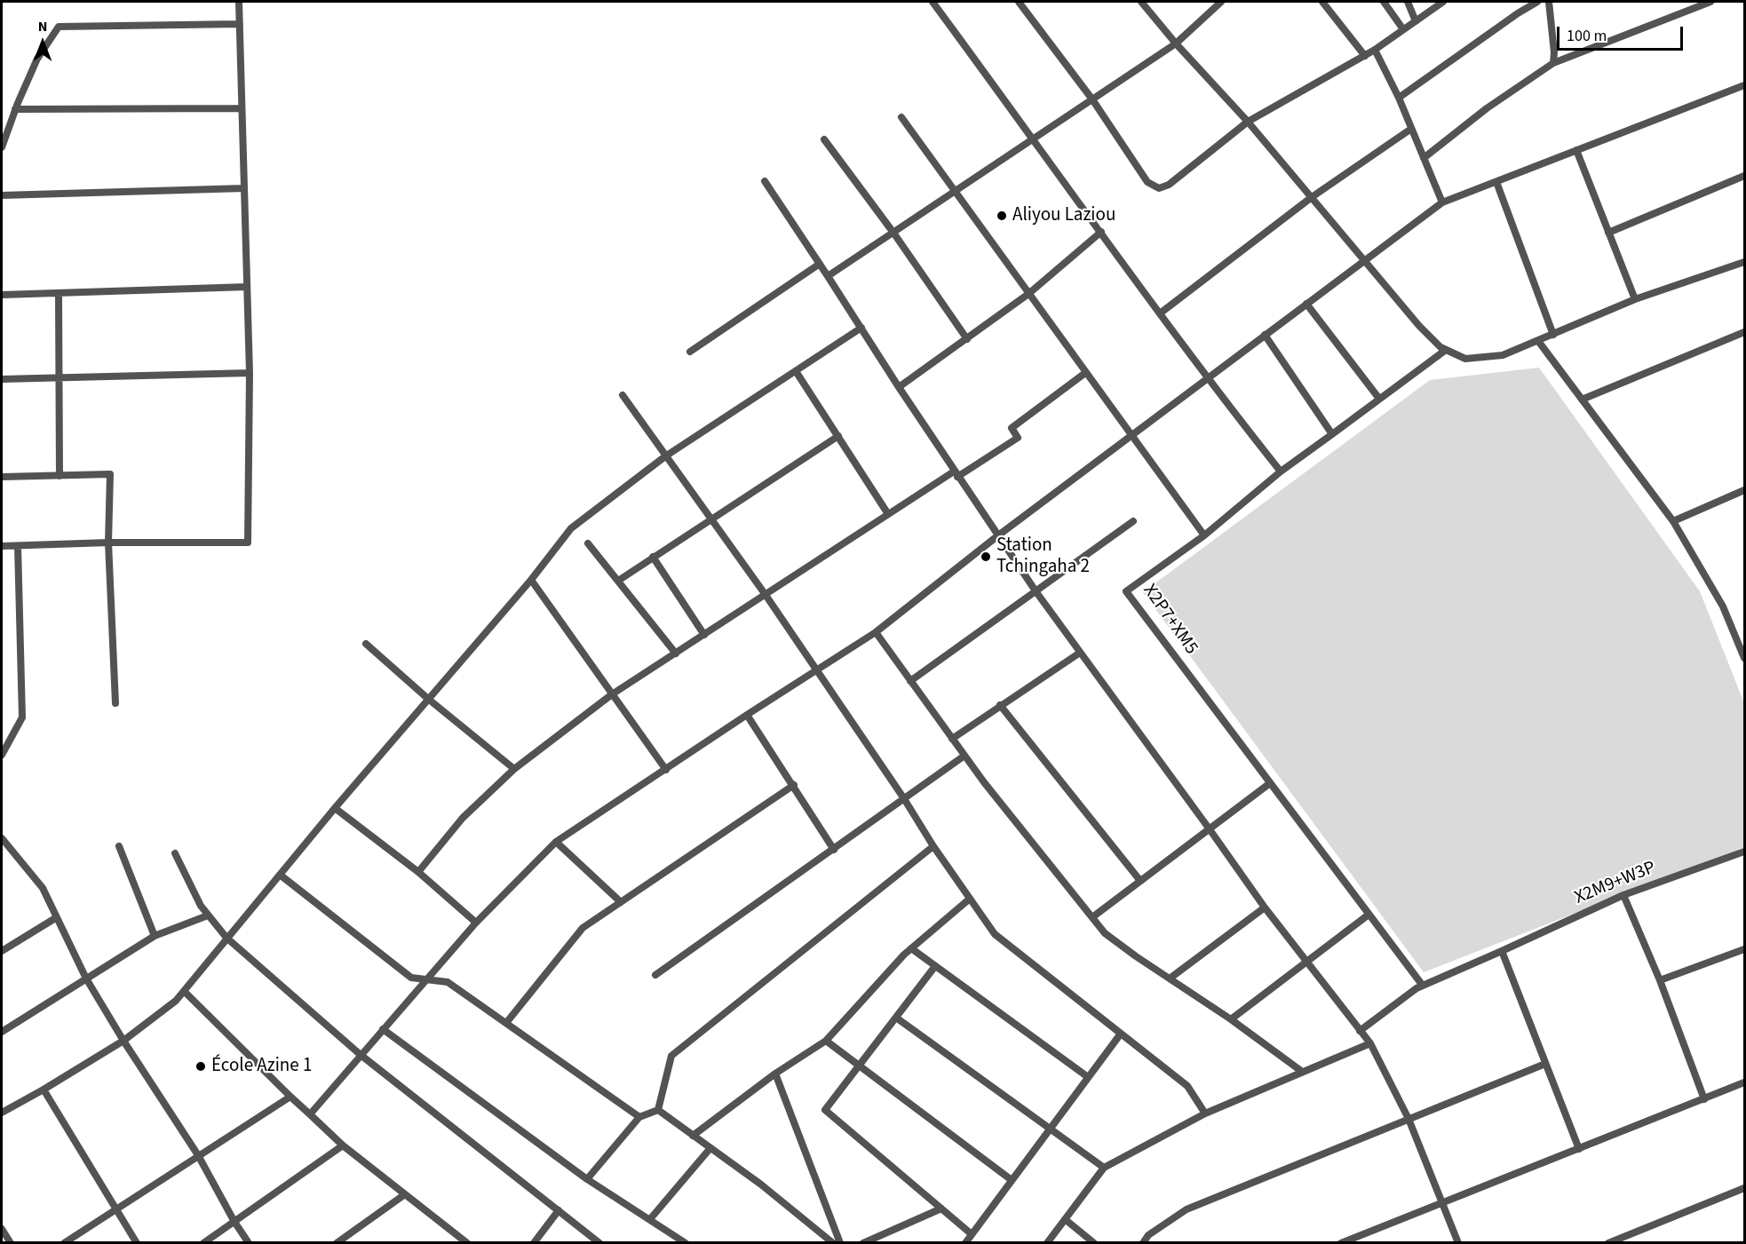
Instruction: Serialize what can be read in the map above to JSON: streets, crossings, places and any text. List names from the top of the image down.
{
  "streets": {
    "street": ["X2P7+XM5", "X2M9+W3P"]
  },
  "crossings": [
    ["X2P7+XM5", "X2M9+W3P"]
  ],
  "places": ["Aliyou Laziou", "Station Tchingaha 2", "École Azine 1"],
  "scale_bar": "100 m",
  "north": "top"
}
